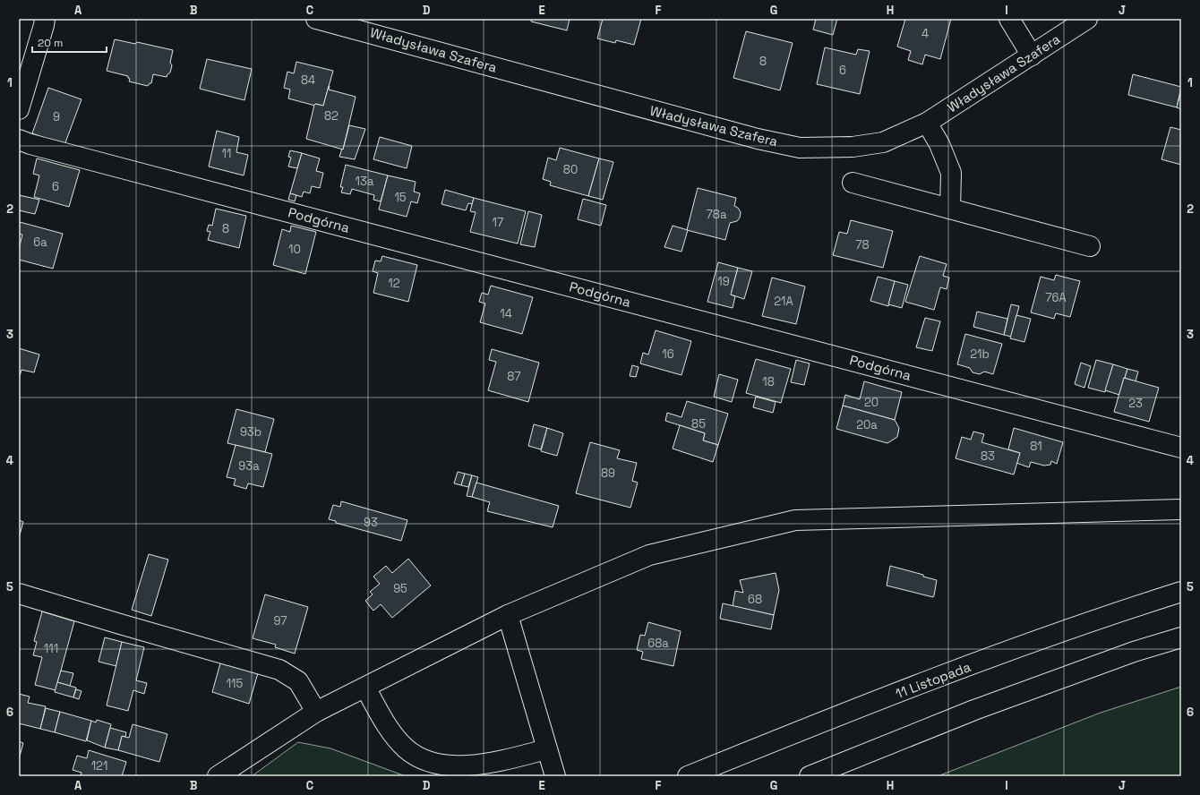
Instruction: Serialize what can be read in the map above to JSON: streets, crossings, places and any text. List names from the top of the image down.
{
  "streets": {
    "street": ["Władysława Szafera", "Podgórna", "11 Listopada"]
  },
  "house_numbers": [
    "4",
    "8",
    "6",
    "84",
    "82",
    "9",
    "11",
    "80",
    "13a",
    "6",
    "15",
    "78a",
    "17",
    "8",
    "6a",
    "78",
    "10",
    "19",
    "12",
    "76A",
    "21A",
    "14",
    "16",
    "21b",
    "87",
    "18",
    "20",
    "23",
    "85",
    "20a",
    "93b",
    "81",
    "83",
    "93a",
    "89",
    "93",
    "95",
    "68",
    "97",
    "68a",
    "111",
    "115",
    "121"
  ],
  "scale_bar": "20 m",
  "grid": {
    "columns": [
      "A",
      "B",
      "C",
      "D",
      "E",
      "F",
      "G",
      "H",
      "I",
      "J"
    ],
    "rows": [
      "1",
      "2",
      "3",
      "4",
      "5",
      "6"
    ]
  }
}
